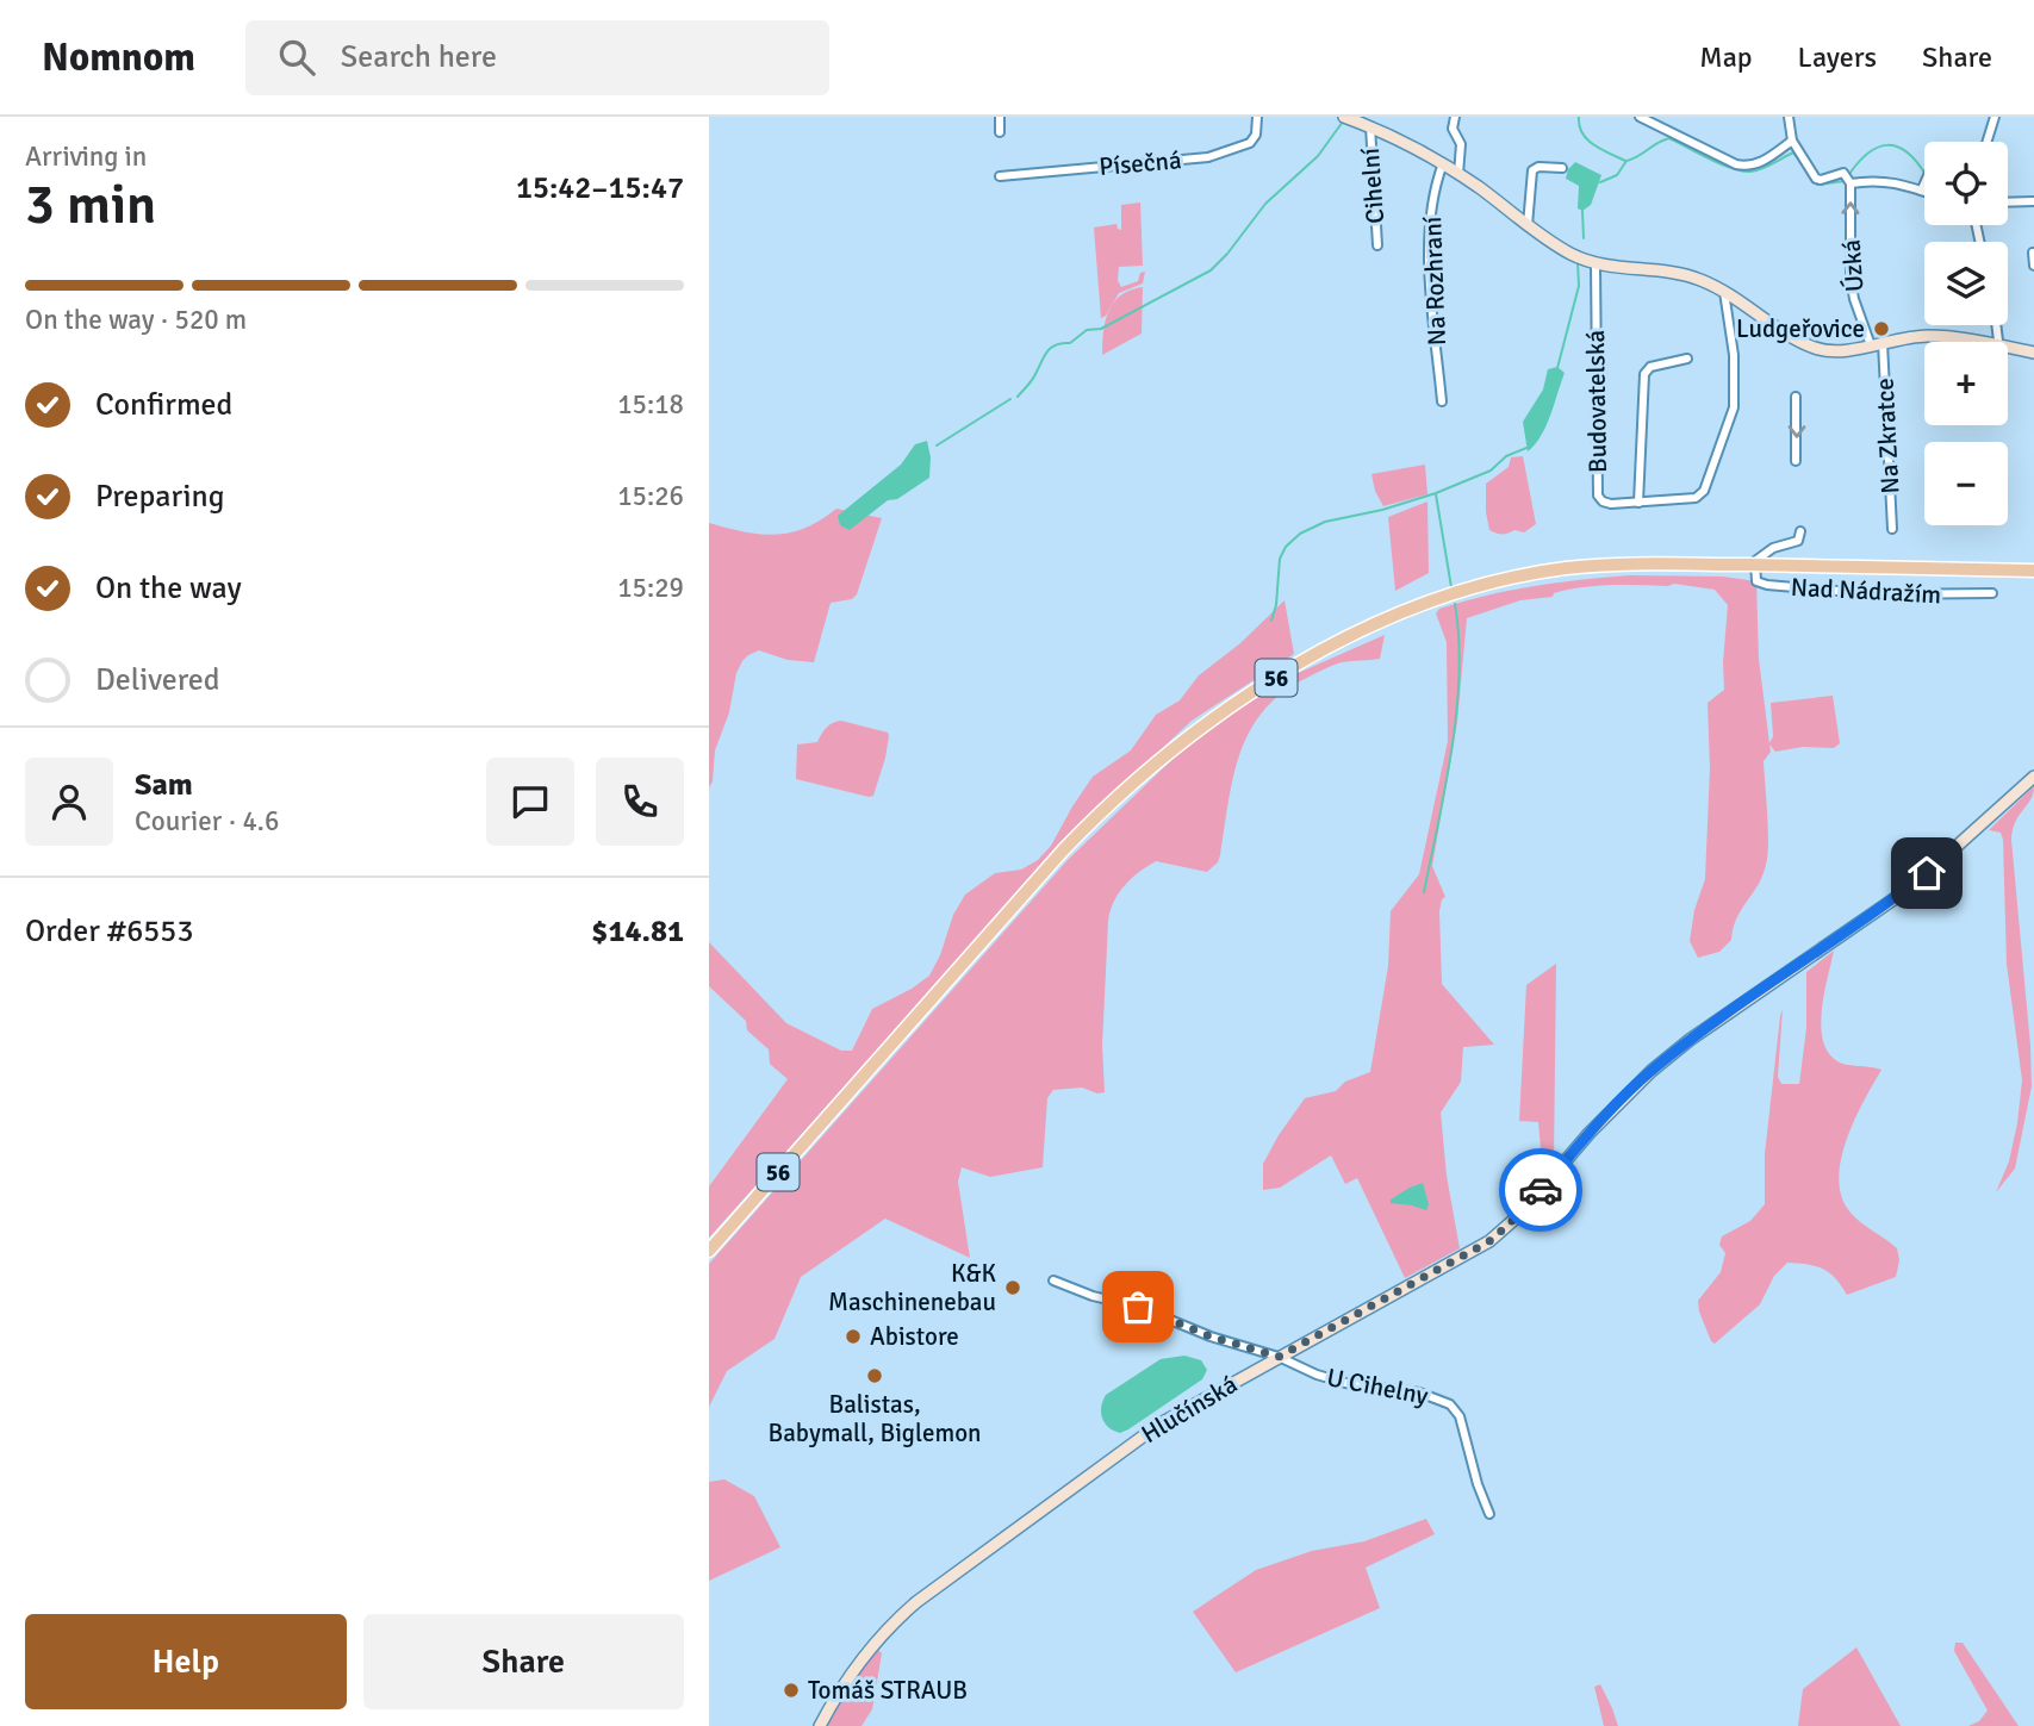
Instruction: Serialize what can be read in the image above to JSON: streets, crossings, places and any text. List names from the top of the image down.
{
  "streets": {
    "main road": ["56"],
    "street": [
      "Písečná",
      "Cihelní",
      "Úzká",
      "Na Rozhraní",
      "Budovatelská",
      "Na Zkratce",
      "Nad Nádražím",
      "U Cihelny",
      "Hlučínská"
    ]
  },
  "crossings": [
    ["Nad Nádražím", "56"],
    ["U Cihelny", "Hlučínská"]
  ],
  "one_way": ["Úzká"],
  "places": [
    "Ludgeřovice",
    "K&K Maschinenebau",
    "Abistore",
    "Balistas, Babymall, Biglemon",
    "Tomáš STRAUB"
  ],
  "page": {
    "header": "Nomnom",
    "search": "Search here",
    "nav": ["Map", "Layers", "Share"],
    "heading": ["3 min", "Arriving in", "15:42–15:47"],
    "panel": [
      "Sam",
      "Courier · 4.6",
      "Order #6553",
      "$14.81"
    ],
    "map_buttons": ["+", "−"],
    "bar": "On the way · 520 m",
    "list": [
      ["Confirmed", "15:18"],
      ["Preparing", "15:26"],
      ["On the way", "15:29"],
      "Delivered"
    ],
    "buttons": ["Help", "Share"]
  }
}
